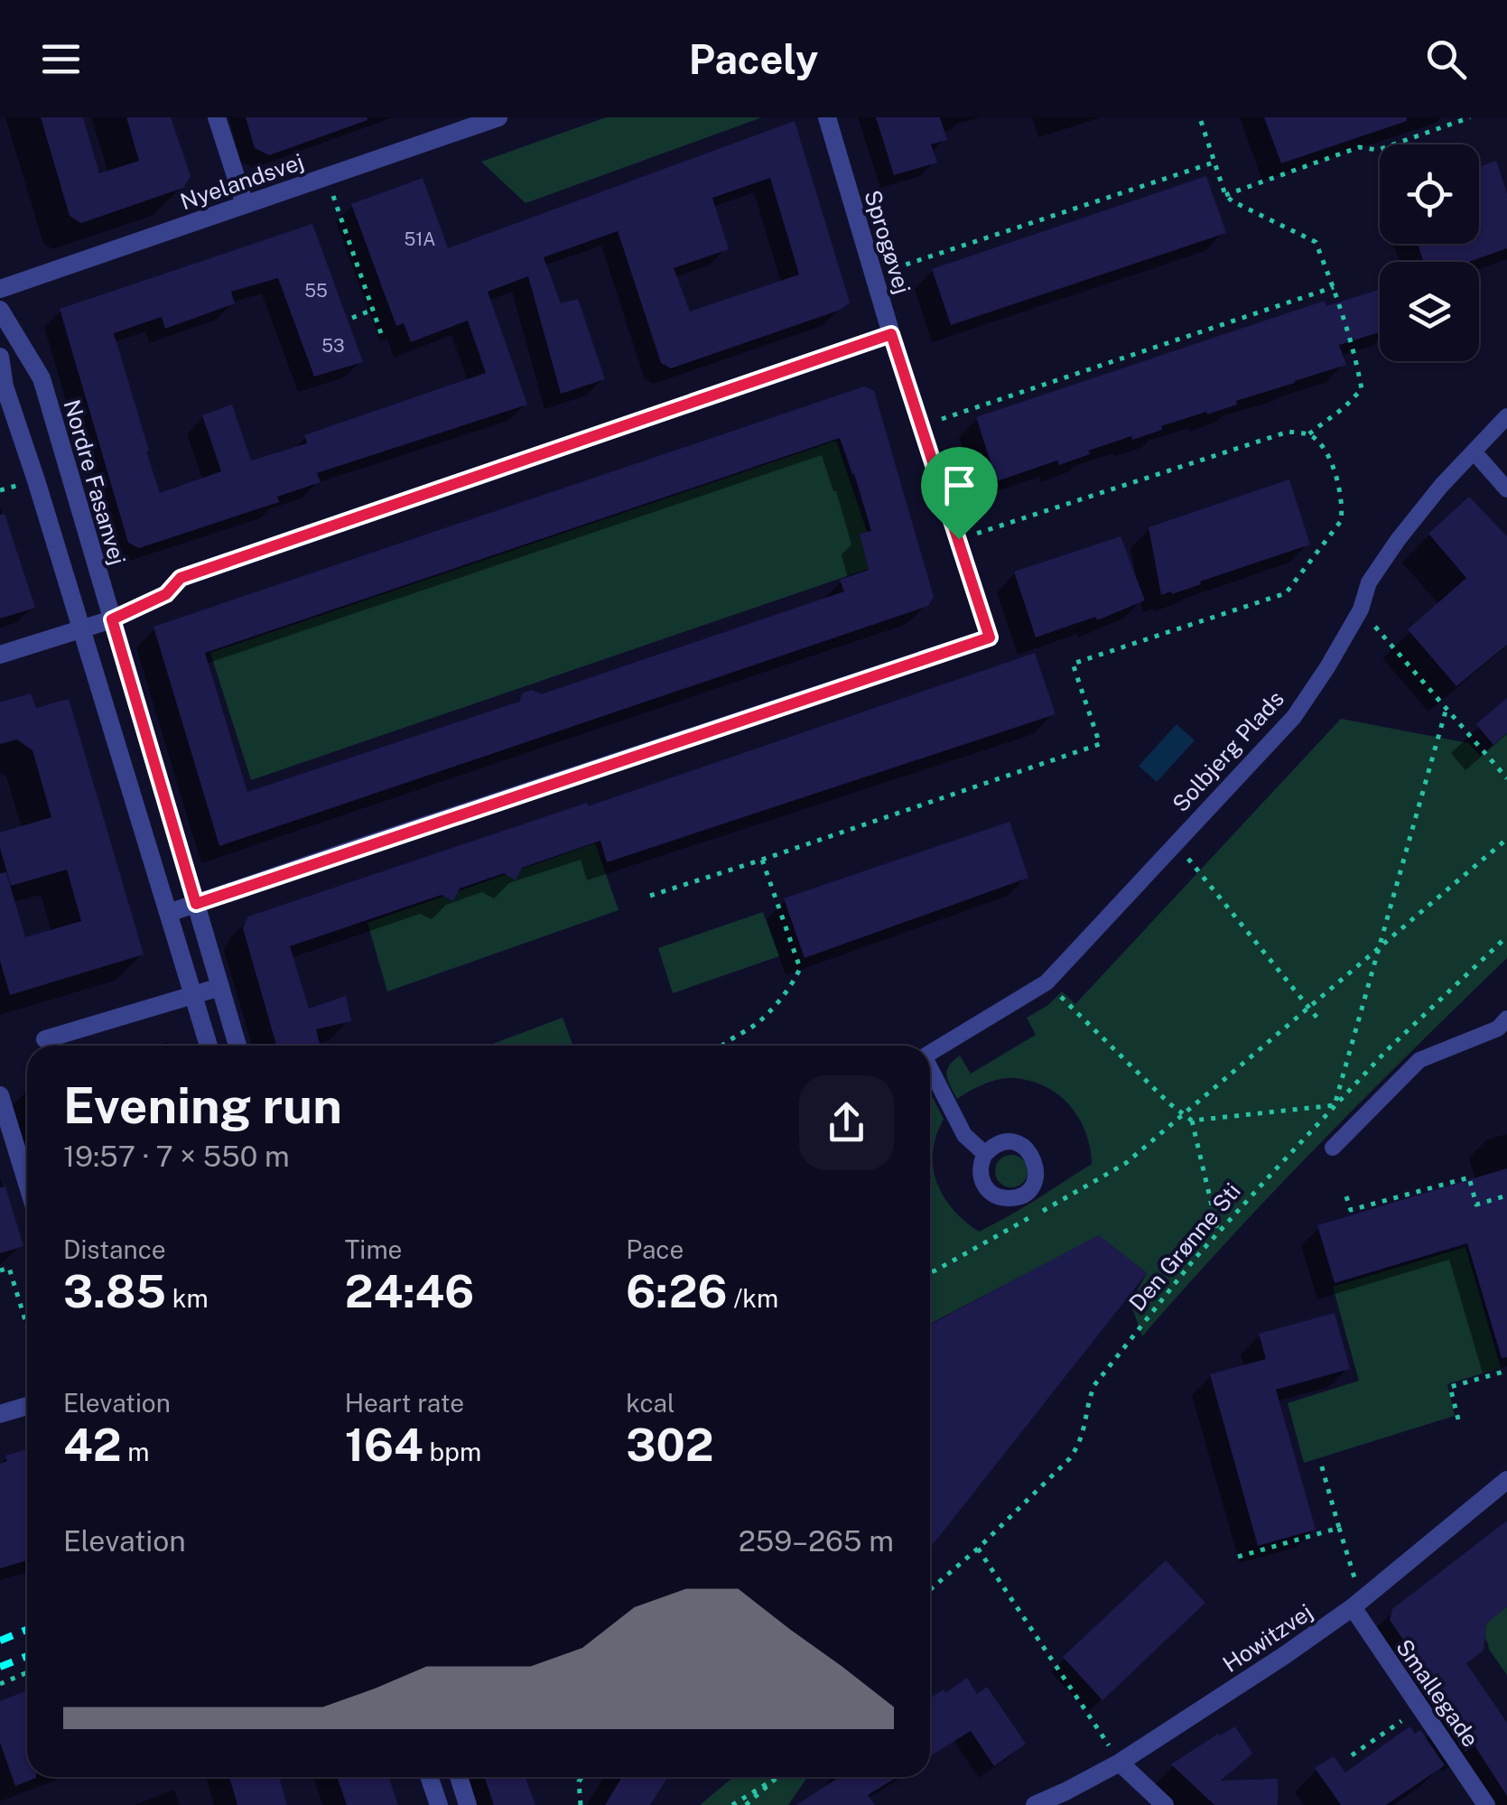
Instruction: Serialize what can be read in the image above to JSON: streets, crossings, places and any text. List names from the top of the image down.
{
  "streets": {
    "street": [
      "Nyelandsvej",
      "Sprogøvej",
      "Nordre Fasanvej",
      "Howitzvej",
      "Smallegade"
    ],
    "lane": ["Solbjerg Plads"],
    "path": ["Den Grønne Sti"]
  },
  "crossings": [
    ["Sprogøvej", "Nordre Fasanvej"],
    ["Howitzvej", "Smallegade"]
  ],
  "house_numbers": ["51A", "55", "53"],
  "page": {
    "header": "Pacely",
    "heading": ["Evening run", "19:57 · 7 × 550 m"],
    "stats": [
      ["Distance", "3.85 km"],
      ["Time", "24:46"],
      ["Pace", "6:26 /km"],
      ["Elevation", "42 m"],
      ["Heart rate", "164 bpm"],
      ["kcal", "302"]
    ],
    "chart": ["Elevation", "259–265 m"]
  }
}
